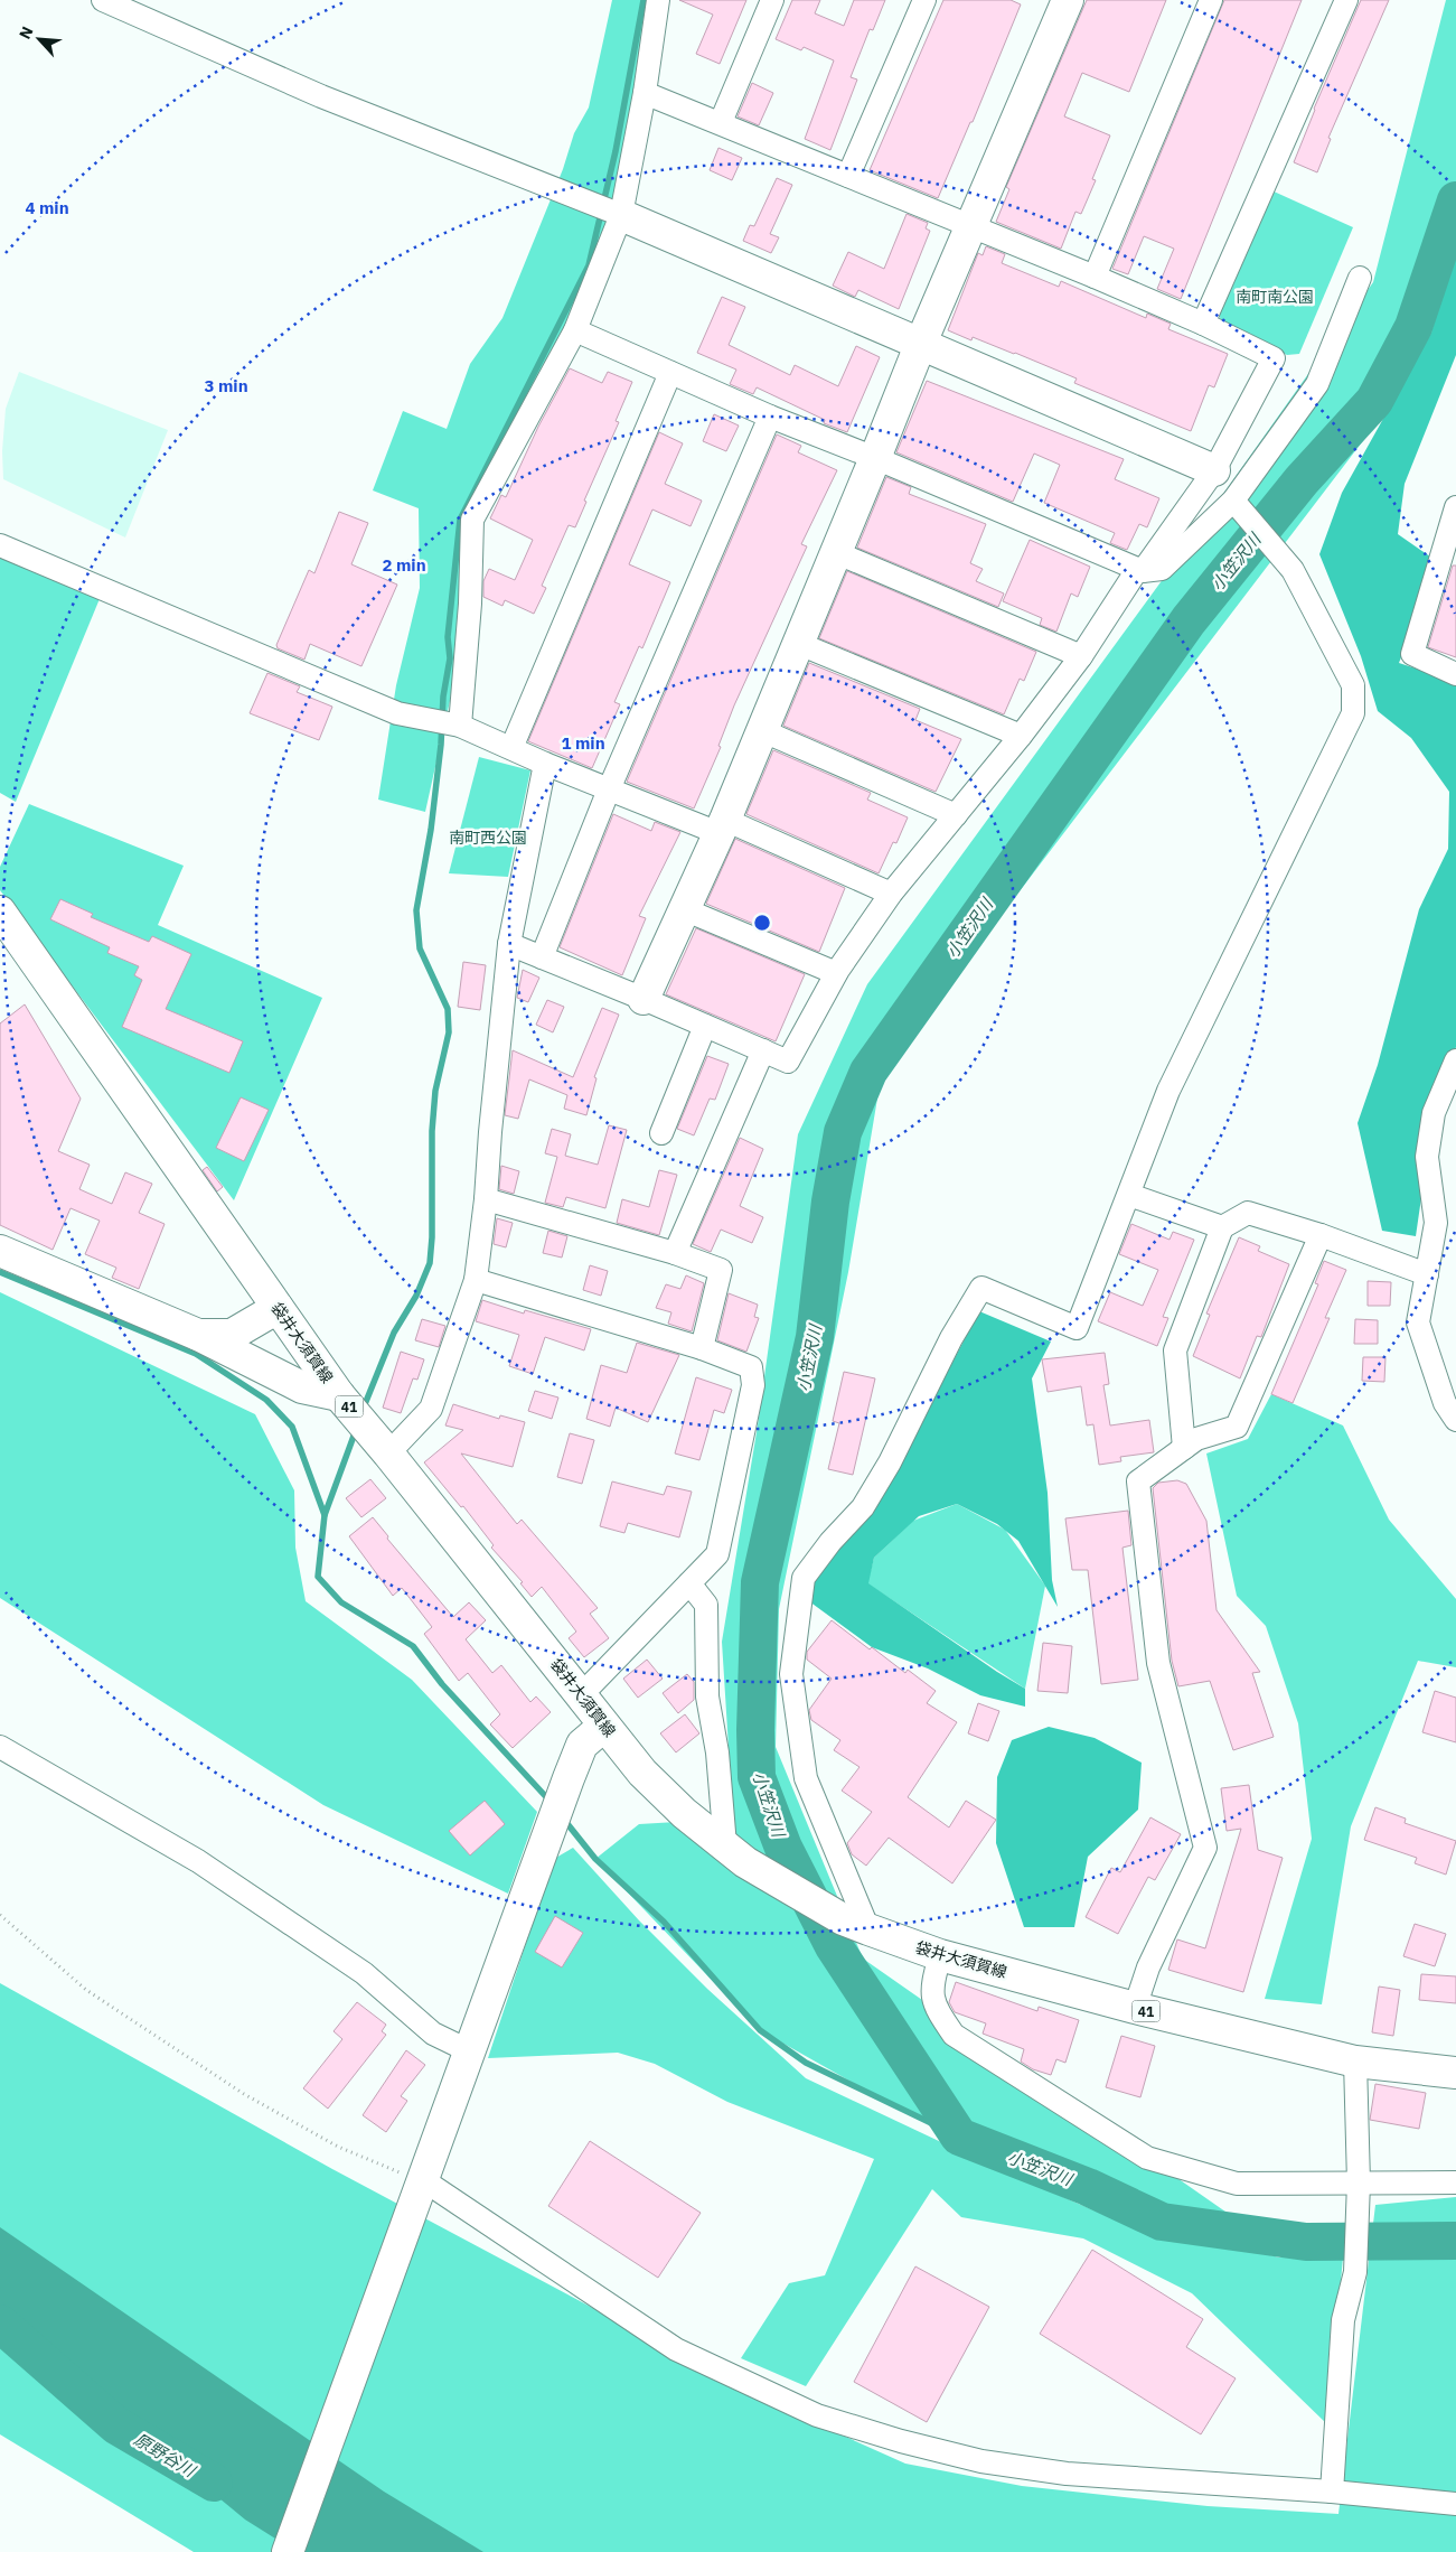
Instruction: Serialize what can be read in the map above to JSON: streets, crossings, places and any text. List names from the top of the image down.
{
  "streets": {
    "street": ["袋井大須賀線", "41"]
  },
  "water": ["小笠沢川", "原野谷川"],
  "parks": ["南町南公園", "南町西公園"],
  "north": "top left",
  "rings": [
    "4 min",
    "3 min",
    "2 min",
    "1 min"
  ]
}
